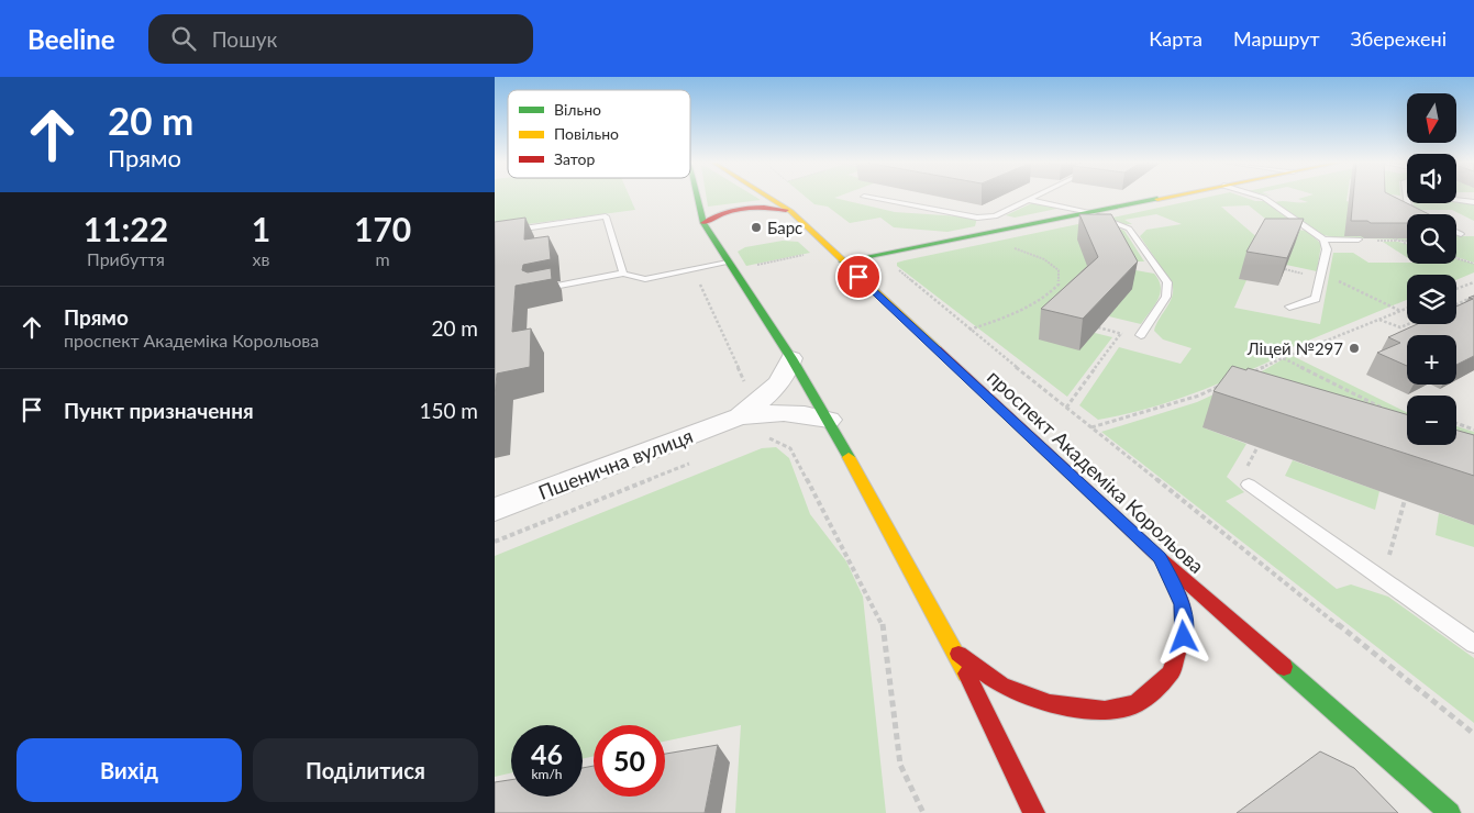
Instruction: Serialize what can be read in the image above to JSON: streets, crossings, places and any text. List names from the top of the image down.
{
  "streets": {
    "main road": ["проспект Академіка Корольова"],
    "street": ["Пшенична вулиця"]
  },
  "places": ["Барс", "Ліцей №297"],
  "legend": ["Вільно", "Повільно", "Затор"],
  "north": "bottom",
  "page": {
    "header": "Beeline",
    "search": "Пошук",
    "nav": ["Карта", "Маршрут", "Збережені"],
    "turn": ["20 m", "Прямо"],
    "map_buttons": ["+", "−"],
    "eta": [
      "11:22",
      "Прибуття",
      "1",
      "хв",
      "170",
      "m"
    ],
    "list": [
      {
        "name": "Прямо",
        "note": "проспект Академіка Корольова",
        "value": "20 m"
      },
      {
        "name": "Пункт призначення",
        "value": "150 m"
      }
    ],
    "speed": "46 km/h",
    "limit": "50",
    "buttons": ["Вихід", "Поділитися"]
  }
}
